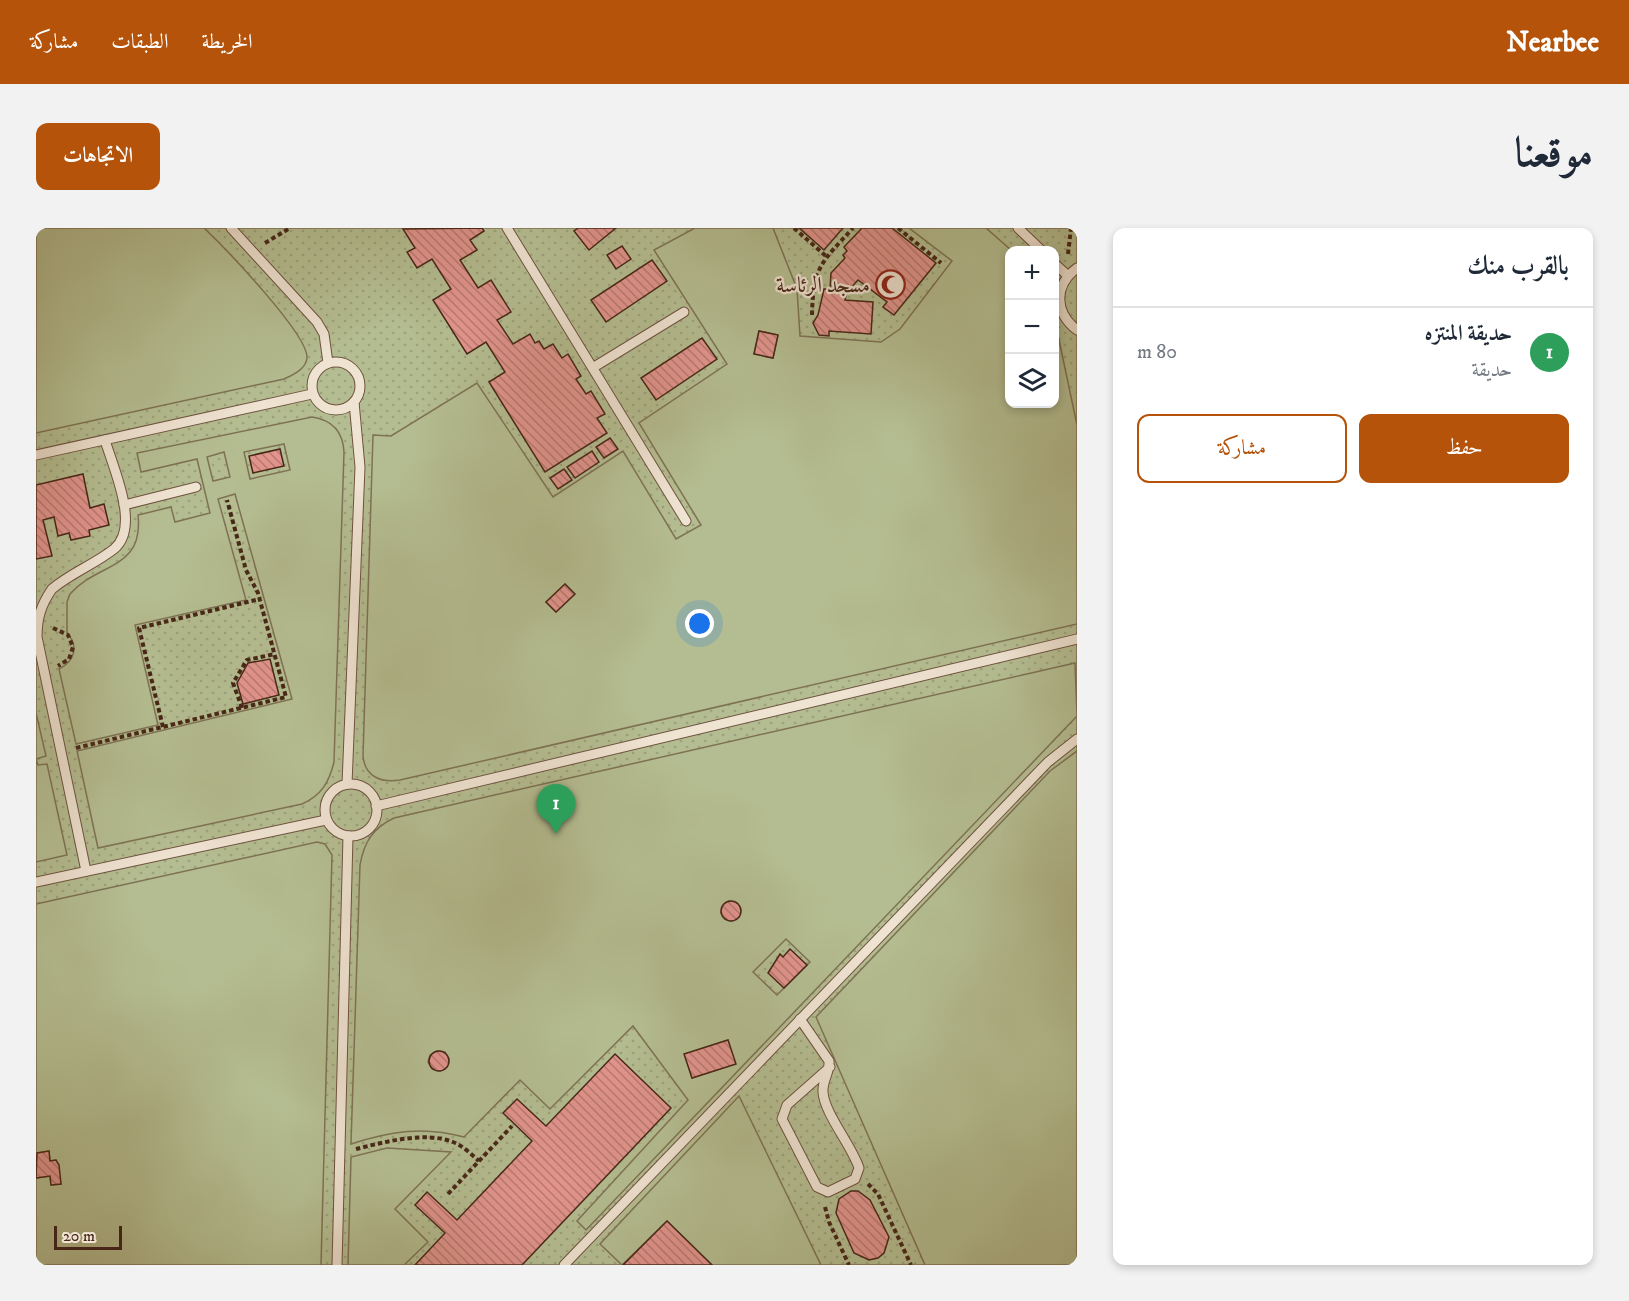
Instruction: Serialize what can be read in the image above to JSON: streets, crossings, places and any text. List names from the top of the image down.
{
  "places": {
    "mosque": ["مسجد الرئاسة"]
  },
  "scale_bar": "20 m",
  "page": {
    "header": "Nearbee",
    "nav": ["الخريطة", "الطبقات", "مشاركة"],
    "title": "موقعنا",
    "buttons": [
      "الاتجاهات",
      ["حفظ", "مشاركة"]
    ],
    "heading": "بالقرب منك",
    "map_buttons": ["+", "−"],
    "list": [
      {
        "mark": "1",
        "name": "حديقة المنتزه",
        "note": "حديقة",
        "value": "80 m"
      }
    ],
    "pins": "1",
    "scale": "20 m"
  }
}
